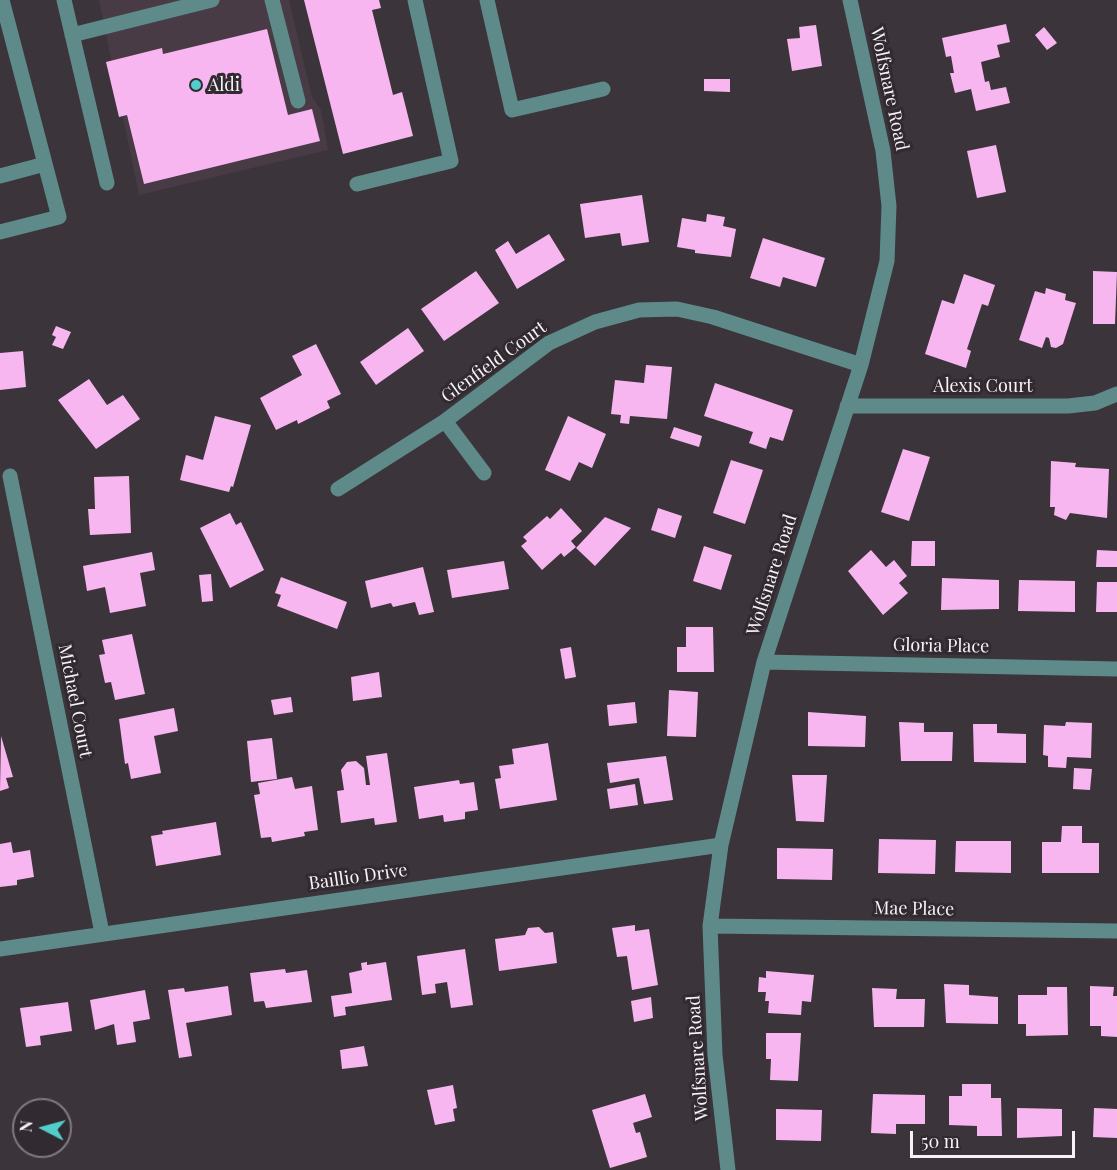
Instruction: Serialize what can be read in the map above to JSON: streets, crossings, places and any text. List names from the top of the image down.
{
  "streets": {
    "street": [
      "Wolfsnare Road",
      "Glenfield Court",
      "Alexis Court",
      "Gloria Place",
      "Michael Court",
      "Baillio Drive",
      "Mae Place"
    ]
  },
  "crossings": [
    ["Wolfsnare Road", "Glenfield Court"],
    ["Wolfsnare Road", "Alexis Court"],
    ["Wolfsnare Road", "Gloria Place"],
    ["Wolfsnare Road", "Baillio Drive"],
    ["Wolfsnare Road", "Mae Place"],
    ["Michael Court", "Baillio Drive"]
  ],
  "places": ["Aldi"],
  "scale_bar": "50 m",
  "north": "left"
}
